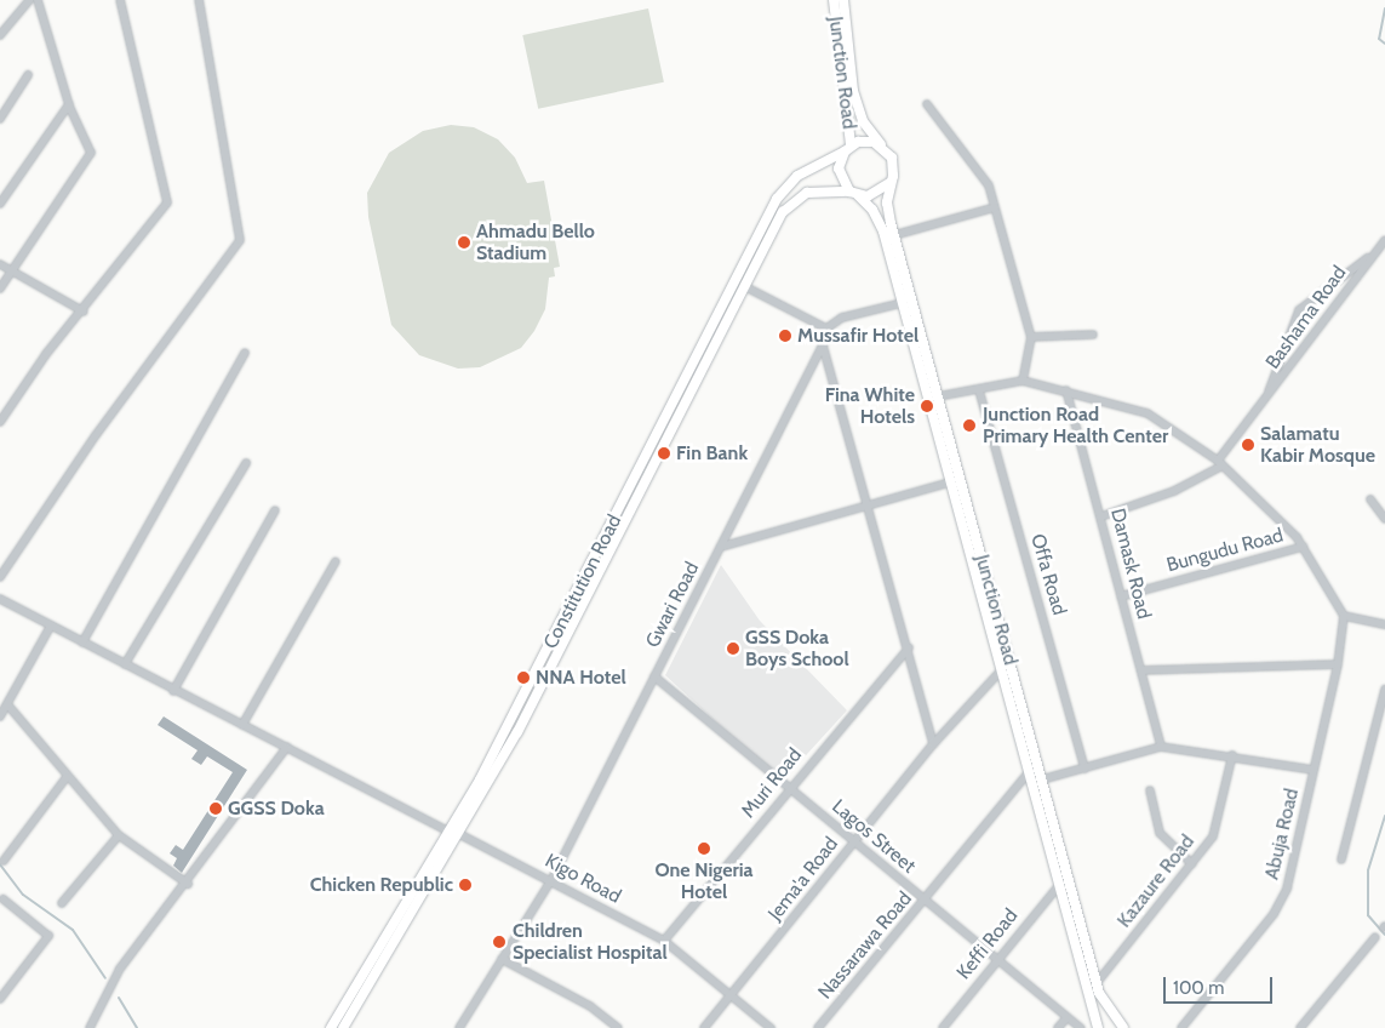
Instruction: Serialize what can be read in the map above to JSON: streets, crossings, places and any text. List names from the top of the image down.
{
  "streets": {
    "main road": ["Junction Road", "Constitution Road"],
    "street": [
      "Bashama Road",
      "Bungudu Road",
      "Damask Road",
      "Offa Road",
      "Gwari Road",
      "Muri Road",
      "Abuja Road",
      "Lagos Street",
      "Kigo Road",
      "Jema'a Road",
      "Kazaure Road",
      "Keffi Road",
      "Nassarawa Road"
    ]
  },
  "crossings": [
    ["Junction Road", "Constitution Road"],
    ["Junction Road", "Jema'a Road"],
    ["Junction Road", "Kazaure Road"],
    ["Junction Road", "Keffi Road"],
    ["Junction Road", "Nassarawa Road"],
    ["Bungudu Road", "Damask Road"],
    ["Constitution Road", "Kigo Road"],
    ["Gwari Road", "Muri Road"],
    ["Gwari Road", "Lagos Street"],
    ["Gwari Road", "Kigo Road"],
    ["Gwari Road", "Jema'a Road"],
    ["Muri Road", "Lagos Street"],
    ["Muri Road", "Kigo Road"],
    ["Lagos Street", "Jema'a Road"],
    ["Lagos Street", "Keffi Road"],
    ["Lagos Street", "Nassarawa Road"],
    ["Kigo Road", "Jema'a Road"]
  ],
  "places": [
    "Ahmadu Bello Stadium",
    "Mussafir Hotel",
    "Fina White Hotels",
    "Junction Road Primary Health Center",
    "Salamatu Kabir Mosque",
    "Fin Bank",
    "GSS Doka Boys School",
    "NNA Hotel",
    "GGSS Doka",
    "One Nigeria Hotel",
    "Chicken Republic",
    "Children Specialist Hospital"
  ],
  "scale_bar": "100 m"
}
